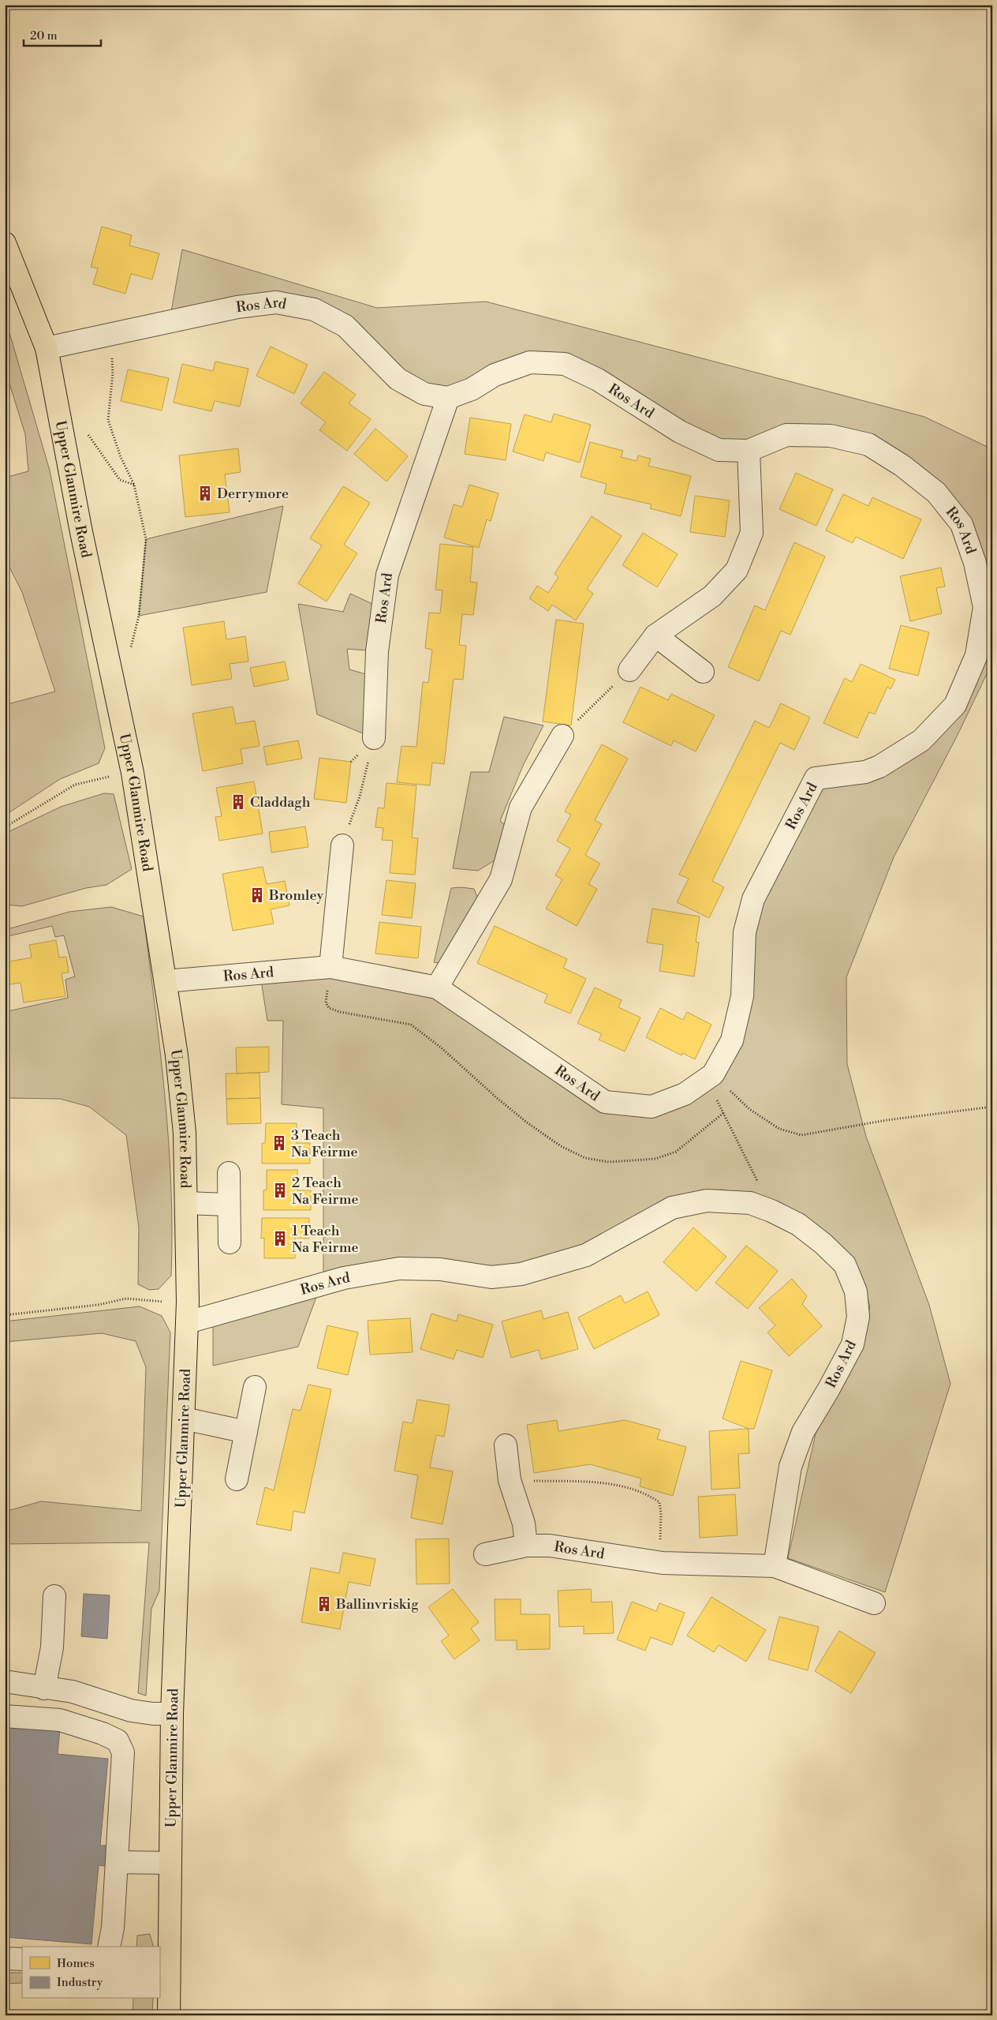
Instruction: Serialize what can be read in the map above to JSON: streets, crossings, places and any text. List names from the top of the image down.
{
  "streets": {
    "main road": ["Upper Glanmire Road"],
    "street": ["Ros Ard"]
  },
  "crossings": [
    ["Ros Ard", "Upper Glanmire Road"]
  ],
  "places": {
    "building": [
      "Derrymore",
      "Claddagh",
      "Bromley",
      "3 Teach Na Feirme",
      "2 Teach Na Feirme",
      "1 Teach Na Feirme",
      "Ballinvriskig"
    ]
  },
  "legend": ["Homes", "Industry"],
  "scale_bar": "20 m"
}
